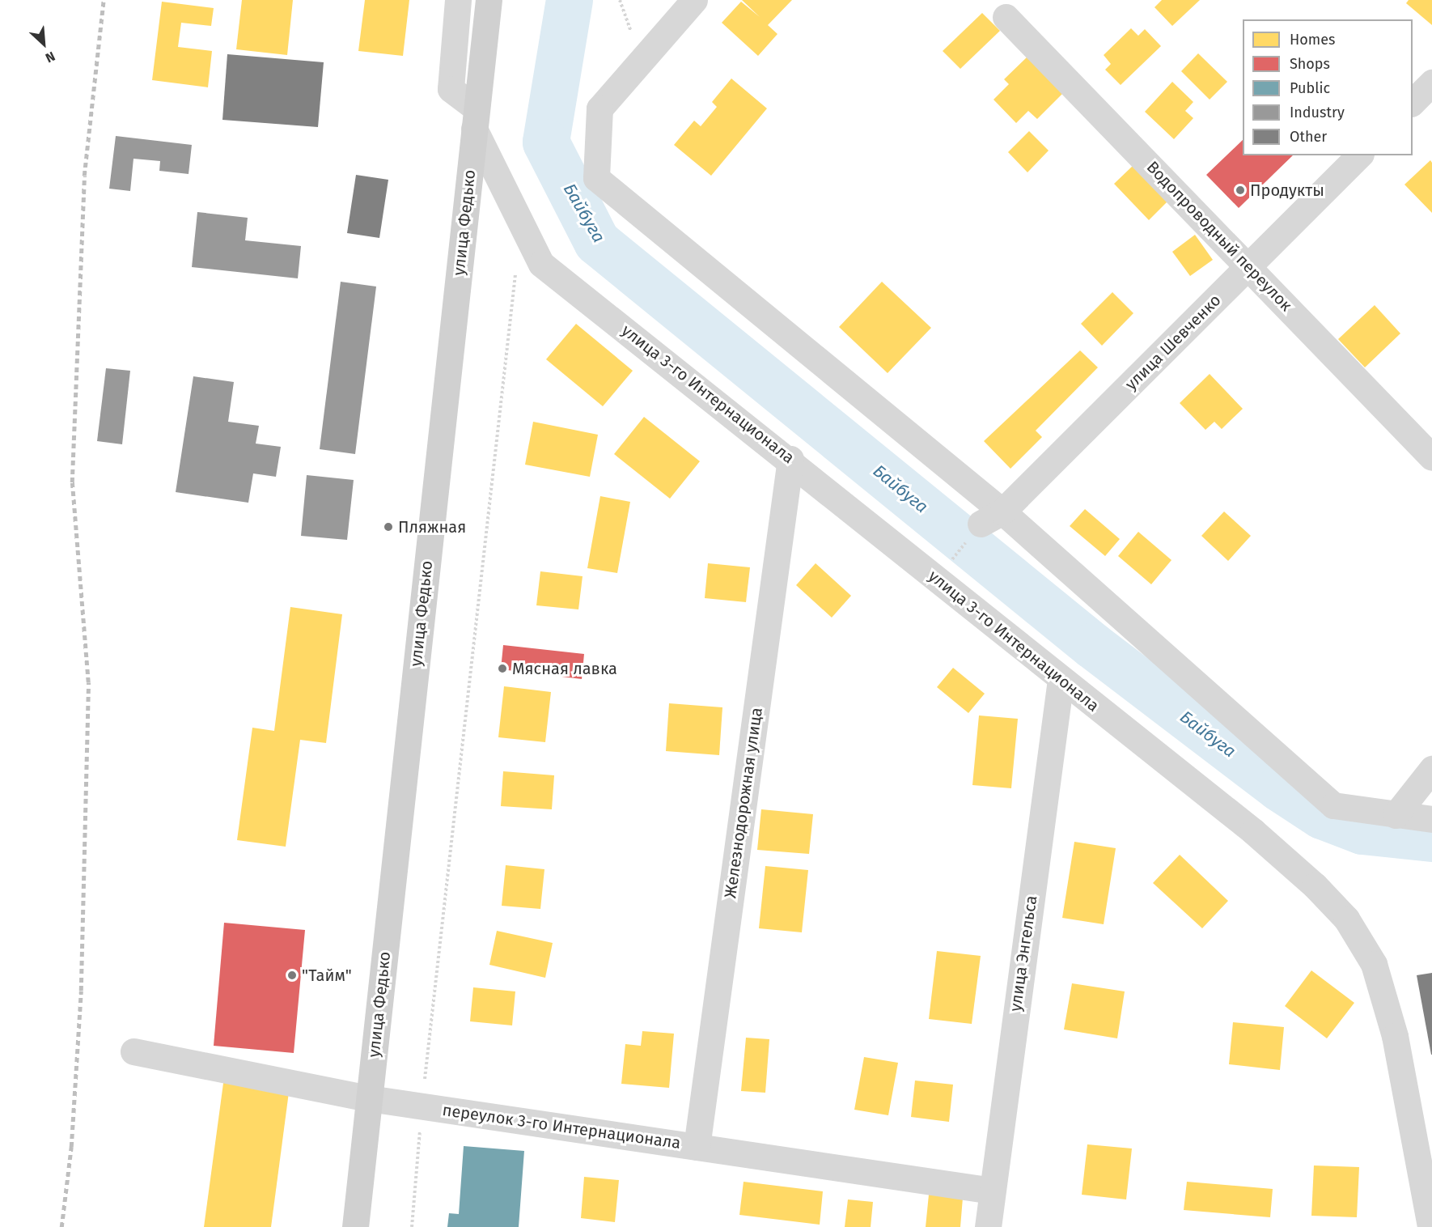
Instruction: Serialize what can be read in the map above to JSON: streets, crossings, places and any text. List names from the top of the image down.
{
  "streets": {
    "main road": ["улица Федько"],
    "street": [
      "Водопроводный переулок",
      "улица Шевченко",
      "улица 3-го Интернационала",
      "Железнодорожная улица",
      "улица Энгельса",
      "переулок 3-го Интернационала"
    ]
  },
  "crossings": [
    ["улица Федько", "улица 3-го Интернационала"],
    ["улица Федько", "переулок 3-го Интернационала"],
    ["Водопроводный переулок", "улица Шевченко"],
    ["улица 3-го Интернационала", "Железнодорожная улица"],
    ["улица 3-го Интернационала", "улица Энгельса"],
    ["Железнодорожная улица", "переулок 3-го Интернационала"],
    ["улица Энгельса", "переулок 3-го Интернационала"]
  ],
  "water": ["Байбуга"],
  "places": [
    "Продукты",
    "Пляжная",
    "Мясная лавка",
    "\"Тайм\""
  ],
  "legend": [
    "Homes",
    "Shops",
    "Public",
    "Industry",
    "Other"
  ],
  "north": "bottom right"
}
